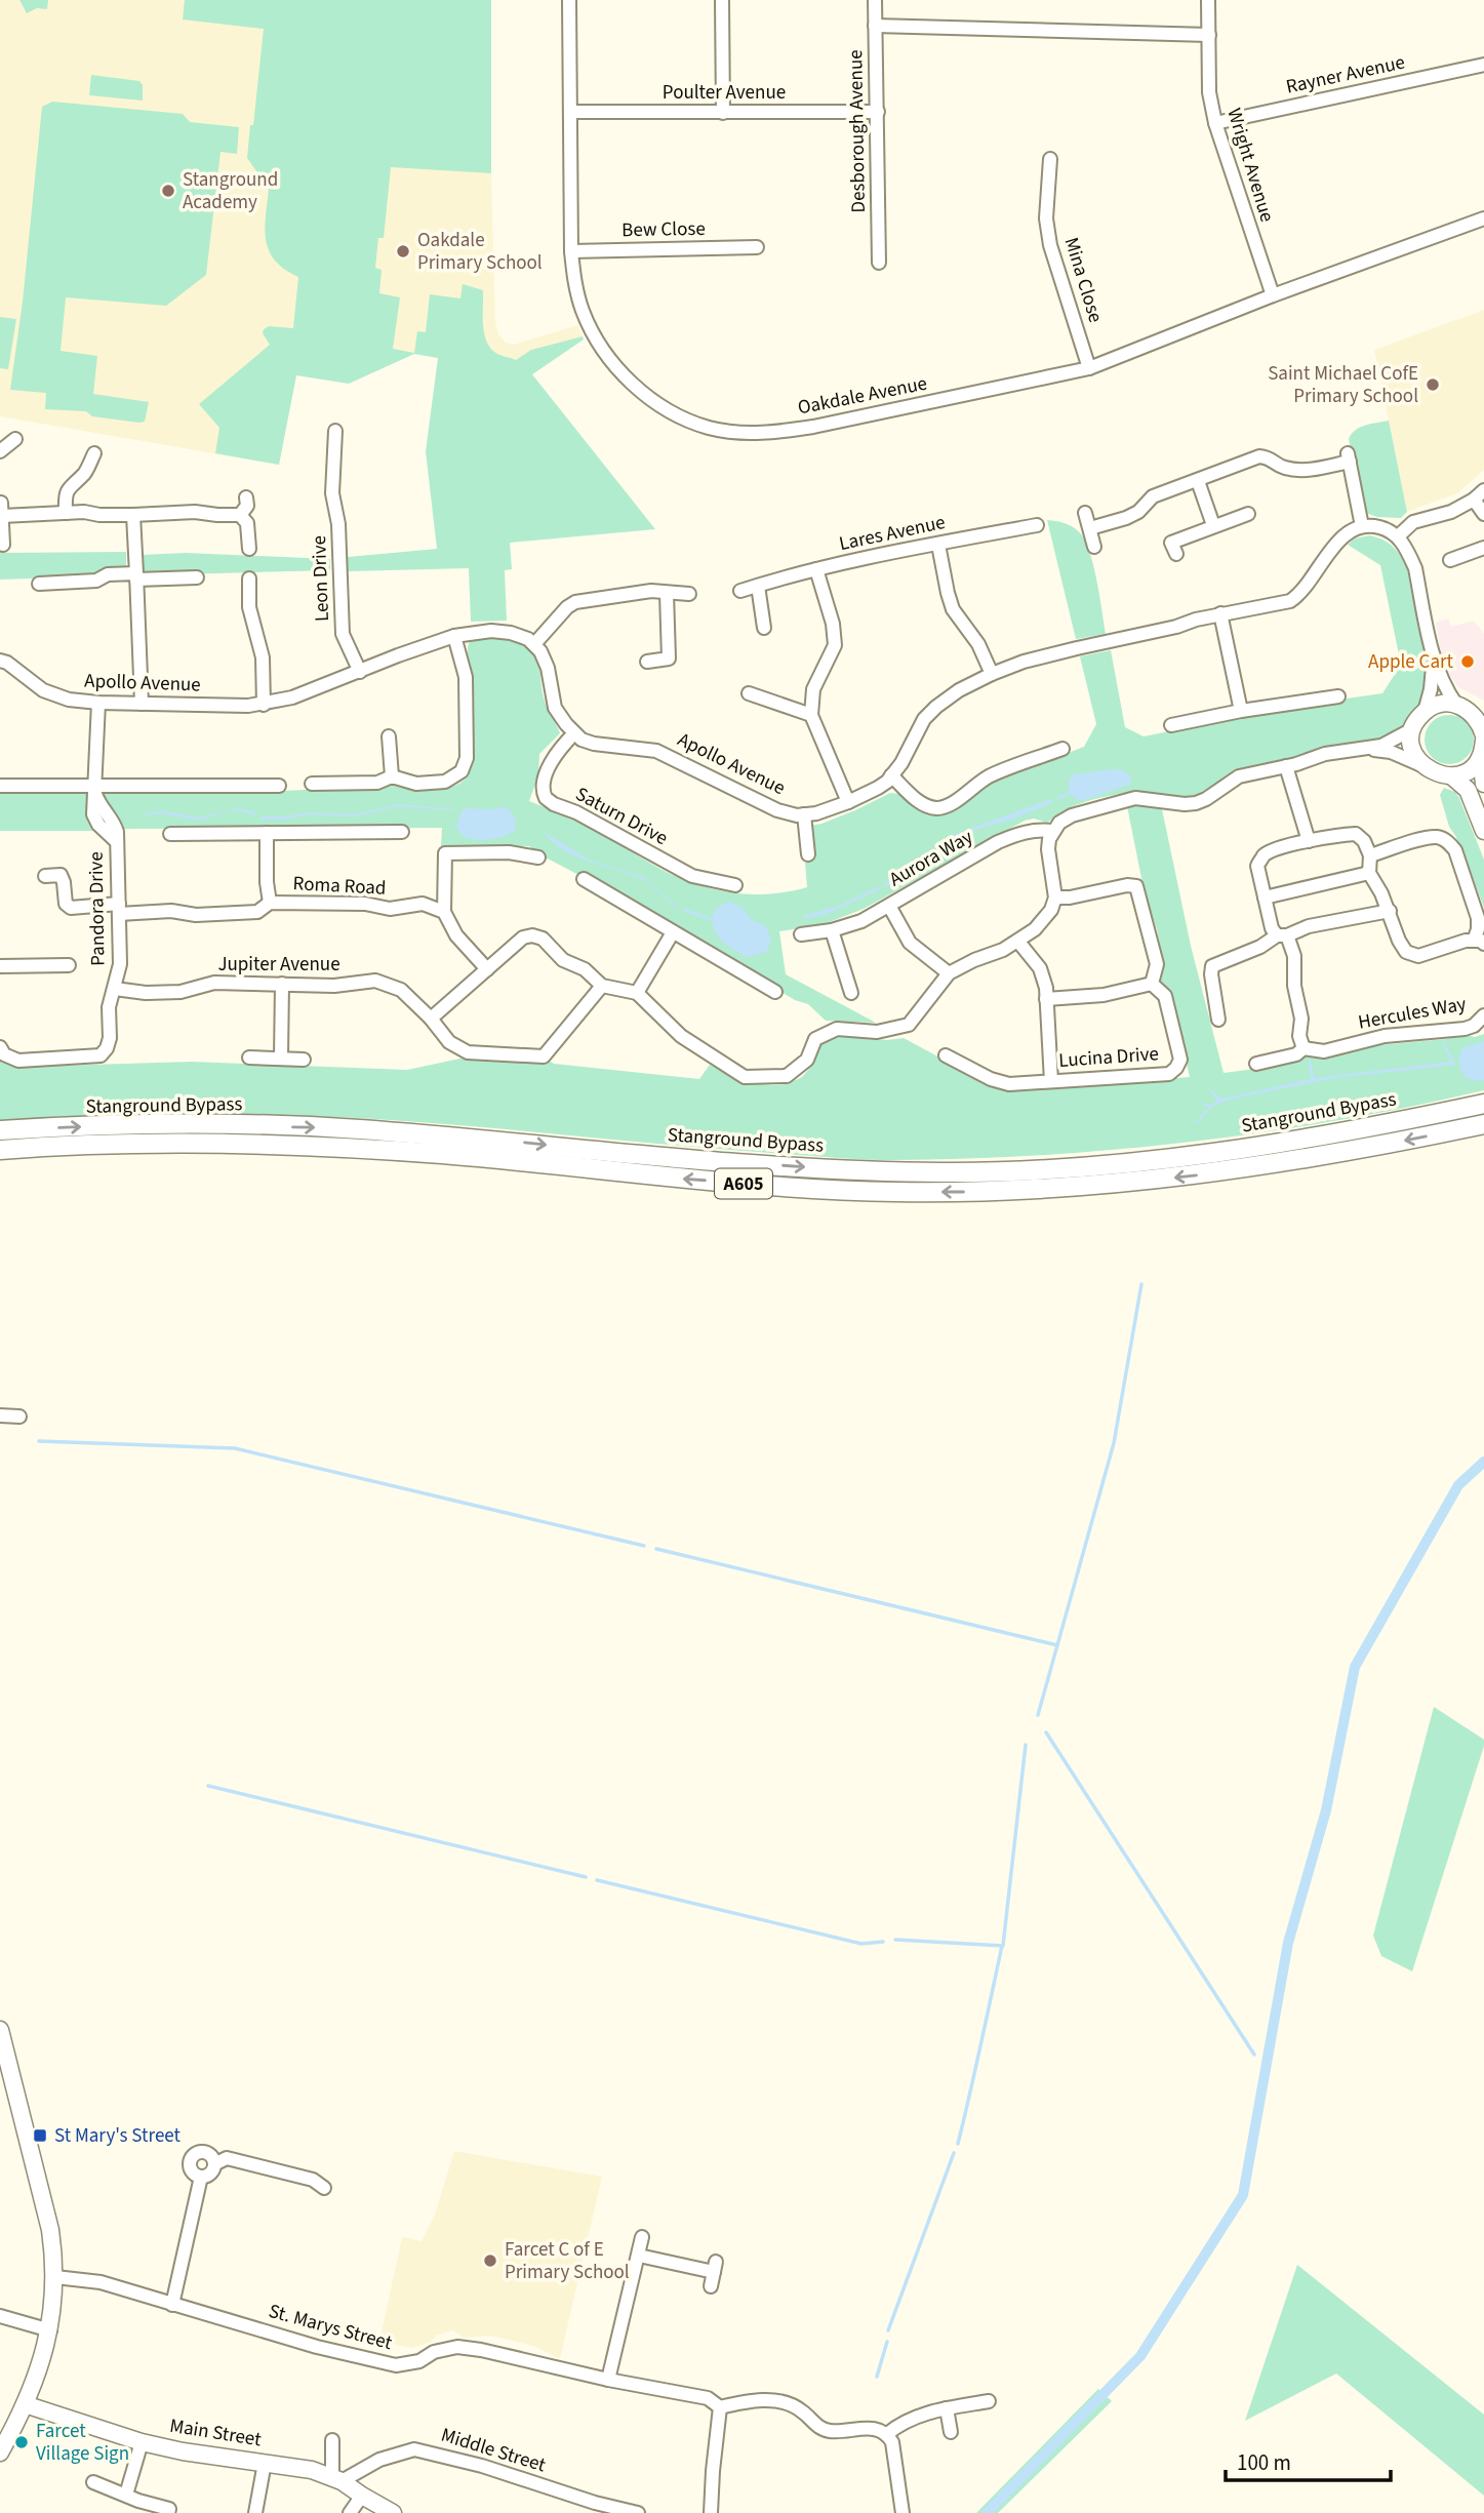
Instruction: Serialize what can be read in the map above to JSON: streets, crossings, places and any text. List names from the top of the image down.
{
  "streets": {
    "main road": ["Stanground Bypass", "A605"],
    "street": [
      "Rayner Avenue",
      "Poulter Avenue",
      "Desborough Avenue",
      "Wright Avenue",
      "Bew Close",
      "Mina Close",
      "Oakdale Avenue",
      "Lares Avenue",
      "Leon Drive",
      "Apollo Avenue",
      "Saturn Drive",
      "Aurora Way",
      "Roma Road",
      "Pandora Drive",
      "Jupiter Avenue",
      "Hercules Way",
      "Lucina Drive",
      "St. Marys Street",
      "Main Street",
      "Middle Street"
    ]
  },
  "crossings": [
    ["Rayner Avenue", "Wright Avenue"],
    ["Poulter Avenue", "Desborough Avenue"],
    ["Poulter Avenue", "Oakdale Avenue"],
    ["Wright Avenue", "Oakdale Avenue"],
    ["Bew Close", "Oakdale Avenue"],
    ["Mina Close", "Oakdale Avenue"],
    ["Leon Drive", "Apollo Avenue"],
    ["Apollo Avenue", "Saturn Drive"],
    ["Roma Road", "Pandora Drive"],
    ["Pandora Drive", "Jupiter Avenue"],
    ["Main Street", "Middle Street"]
  ],
  "places": {
    "other": [
      "Stanground Academy",
      "Oakdale Primary School",
      "Saint Michael CofE Primary School",
      "Apple Cart",
      "Farcet C of E Primary School",
      "Farcet Village Sign"
    ],
    "transit": ["St Mary's Street"]
  },
  "scale_bar": "100 m"
}
